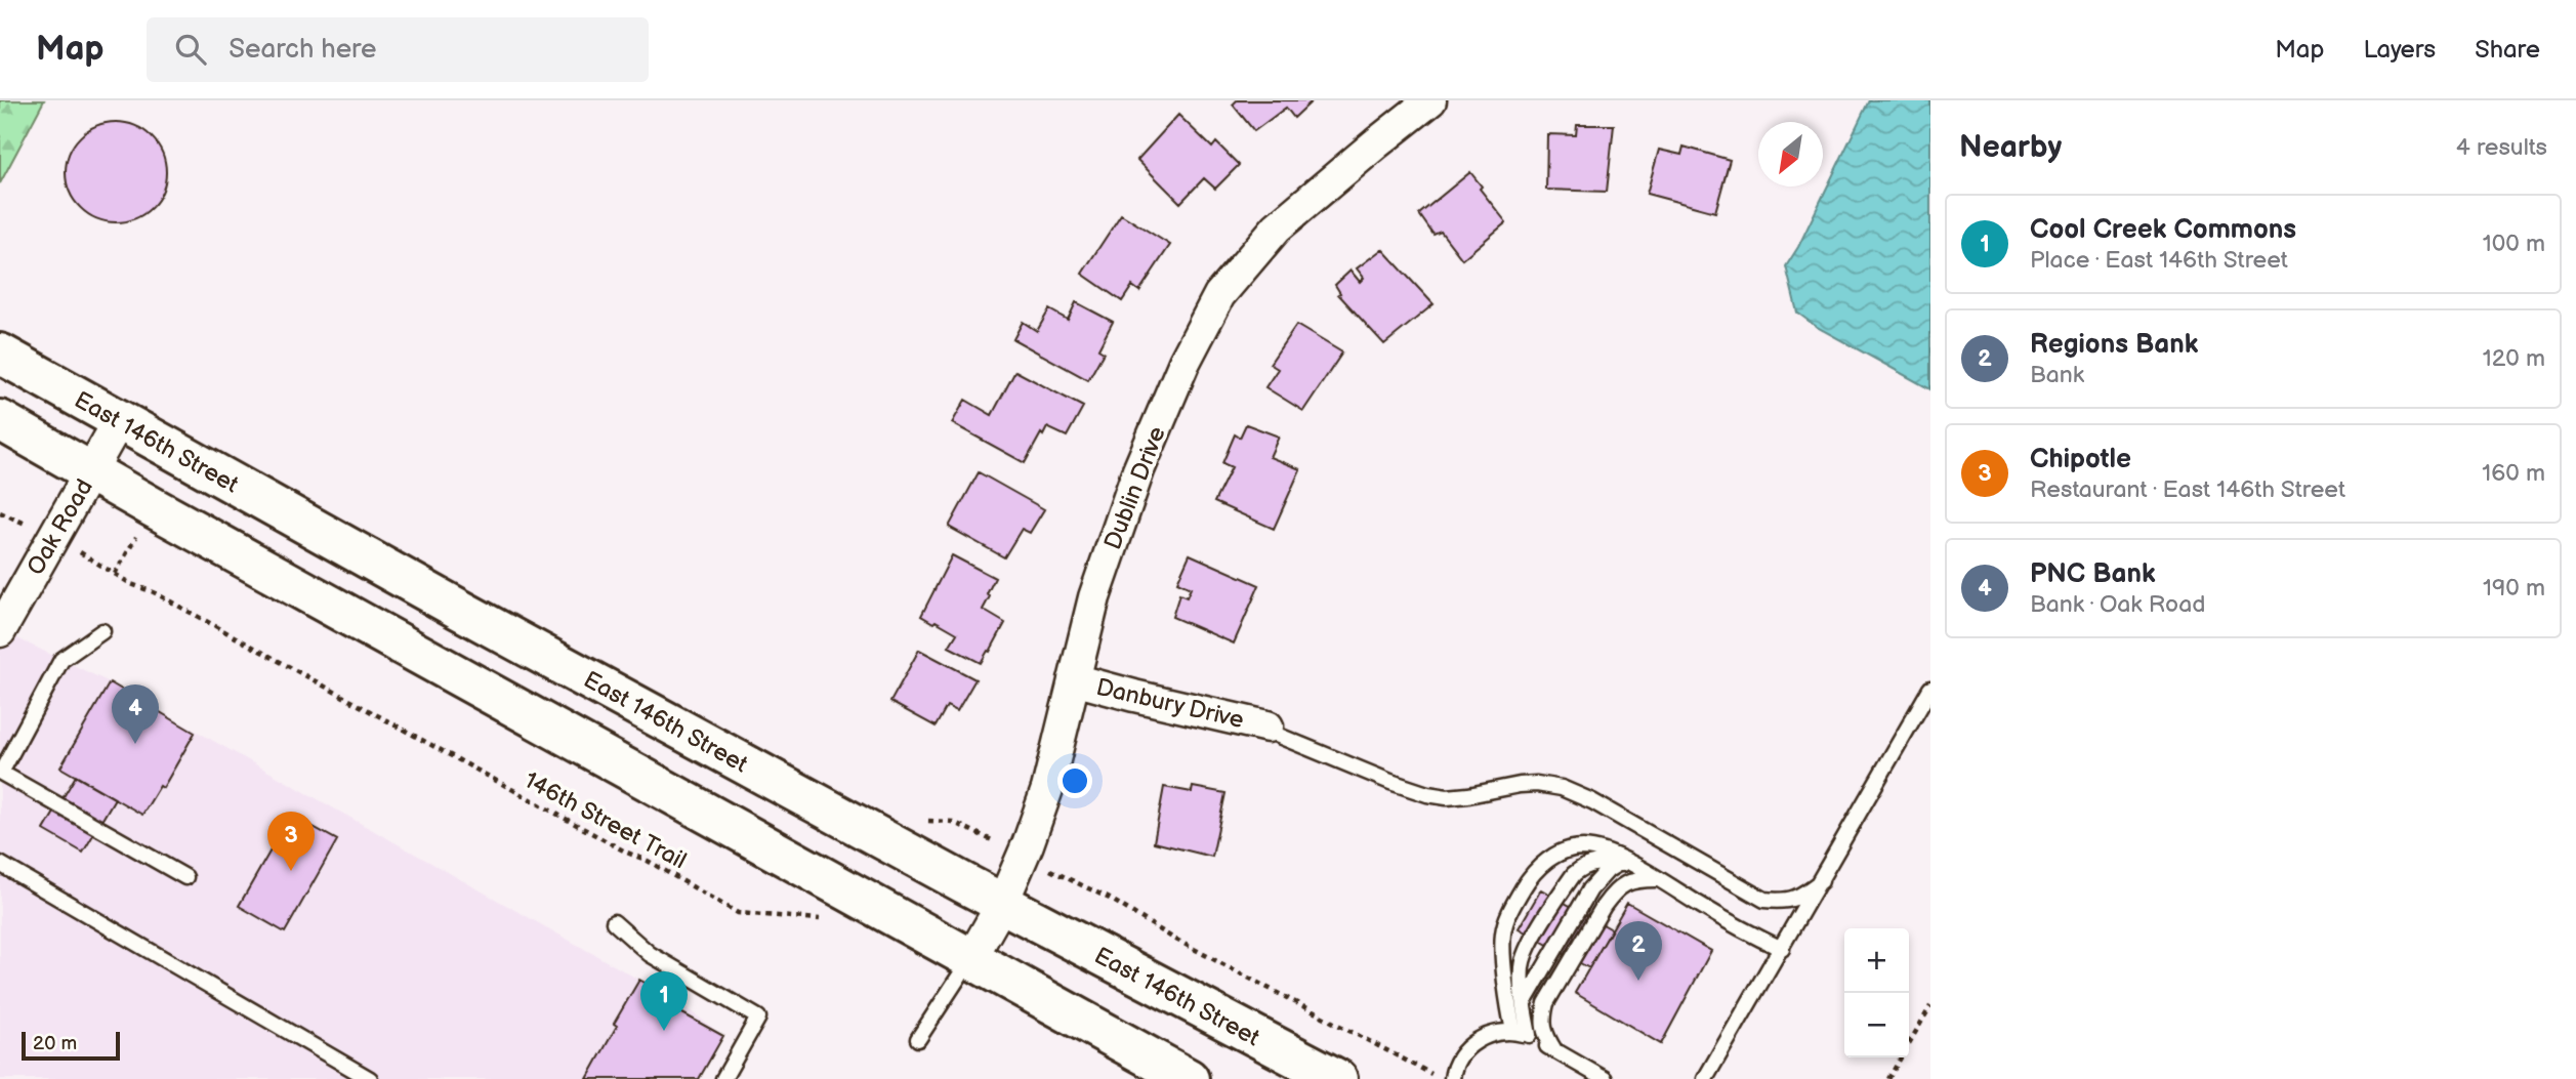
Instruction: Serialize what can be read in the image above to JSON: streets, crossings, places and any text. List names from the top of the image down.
{
  "streets": {
    "main road": ["East 146th Street"],
    "street": ["Dublin Drive", "Oak Road", "Danbury Drive"],
    "path": ["146th Street Trail"]
  },
  "crossings": [
    ["East 146th Street", "Dublin Drive"],
    ["East 146th Street", "Oak Road"],
    ["Dublin Drive", "Danbury Drive"]
  ],
  "scale_bar": "20 m",
  "north": "bottom left",
  "page": {
    "header": "Map",
    "search": "Search here",
    "nav": ["Map", "Layers", "Share"],
    "heading": ["Nearby", "4 results"],
    "list": [
      {
        "mark": "1",
        "name": "Cool Creek Commons",
        "note": "Place · East 146th Street",
        "value": "100 m"
      },
      {
        "mark": "2",
        "name": "Regions Bank",
        "note": "Bank",
        "value": "120 m"
      },
      {
        "mark": "3",
        "name": "Chipotle",
        "note": "Restaurant · East 146th Street",
        "value": "160 m"
      },
      {
        "mark": "4",
        "name": "PNC Bank",
        "note": "Bank · Oak Road",
        "value": "190 m"
      }
    ],
    "pins": [
      "4",
      "3",
      "2",
      "1"
    ],
    "map_buttons": ["+", "−"],
    "scale": "20 m"
  }
}
